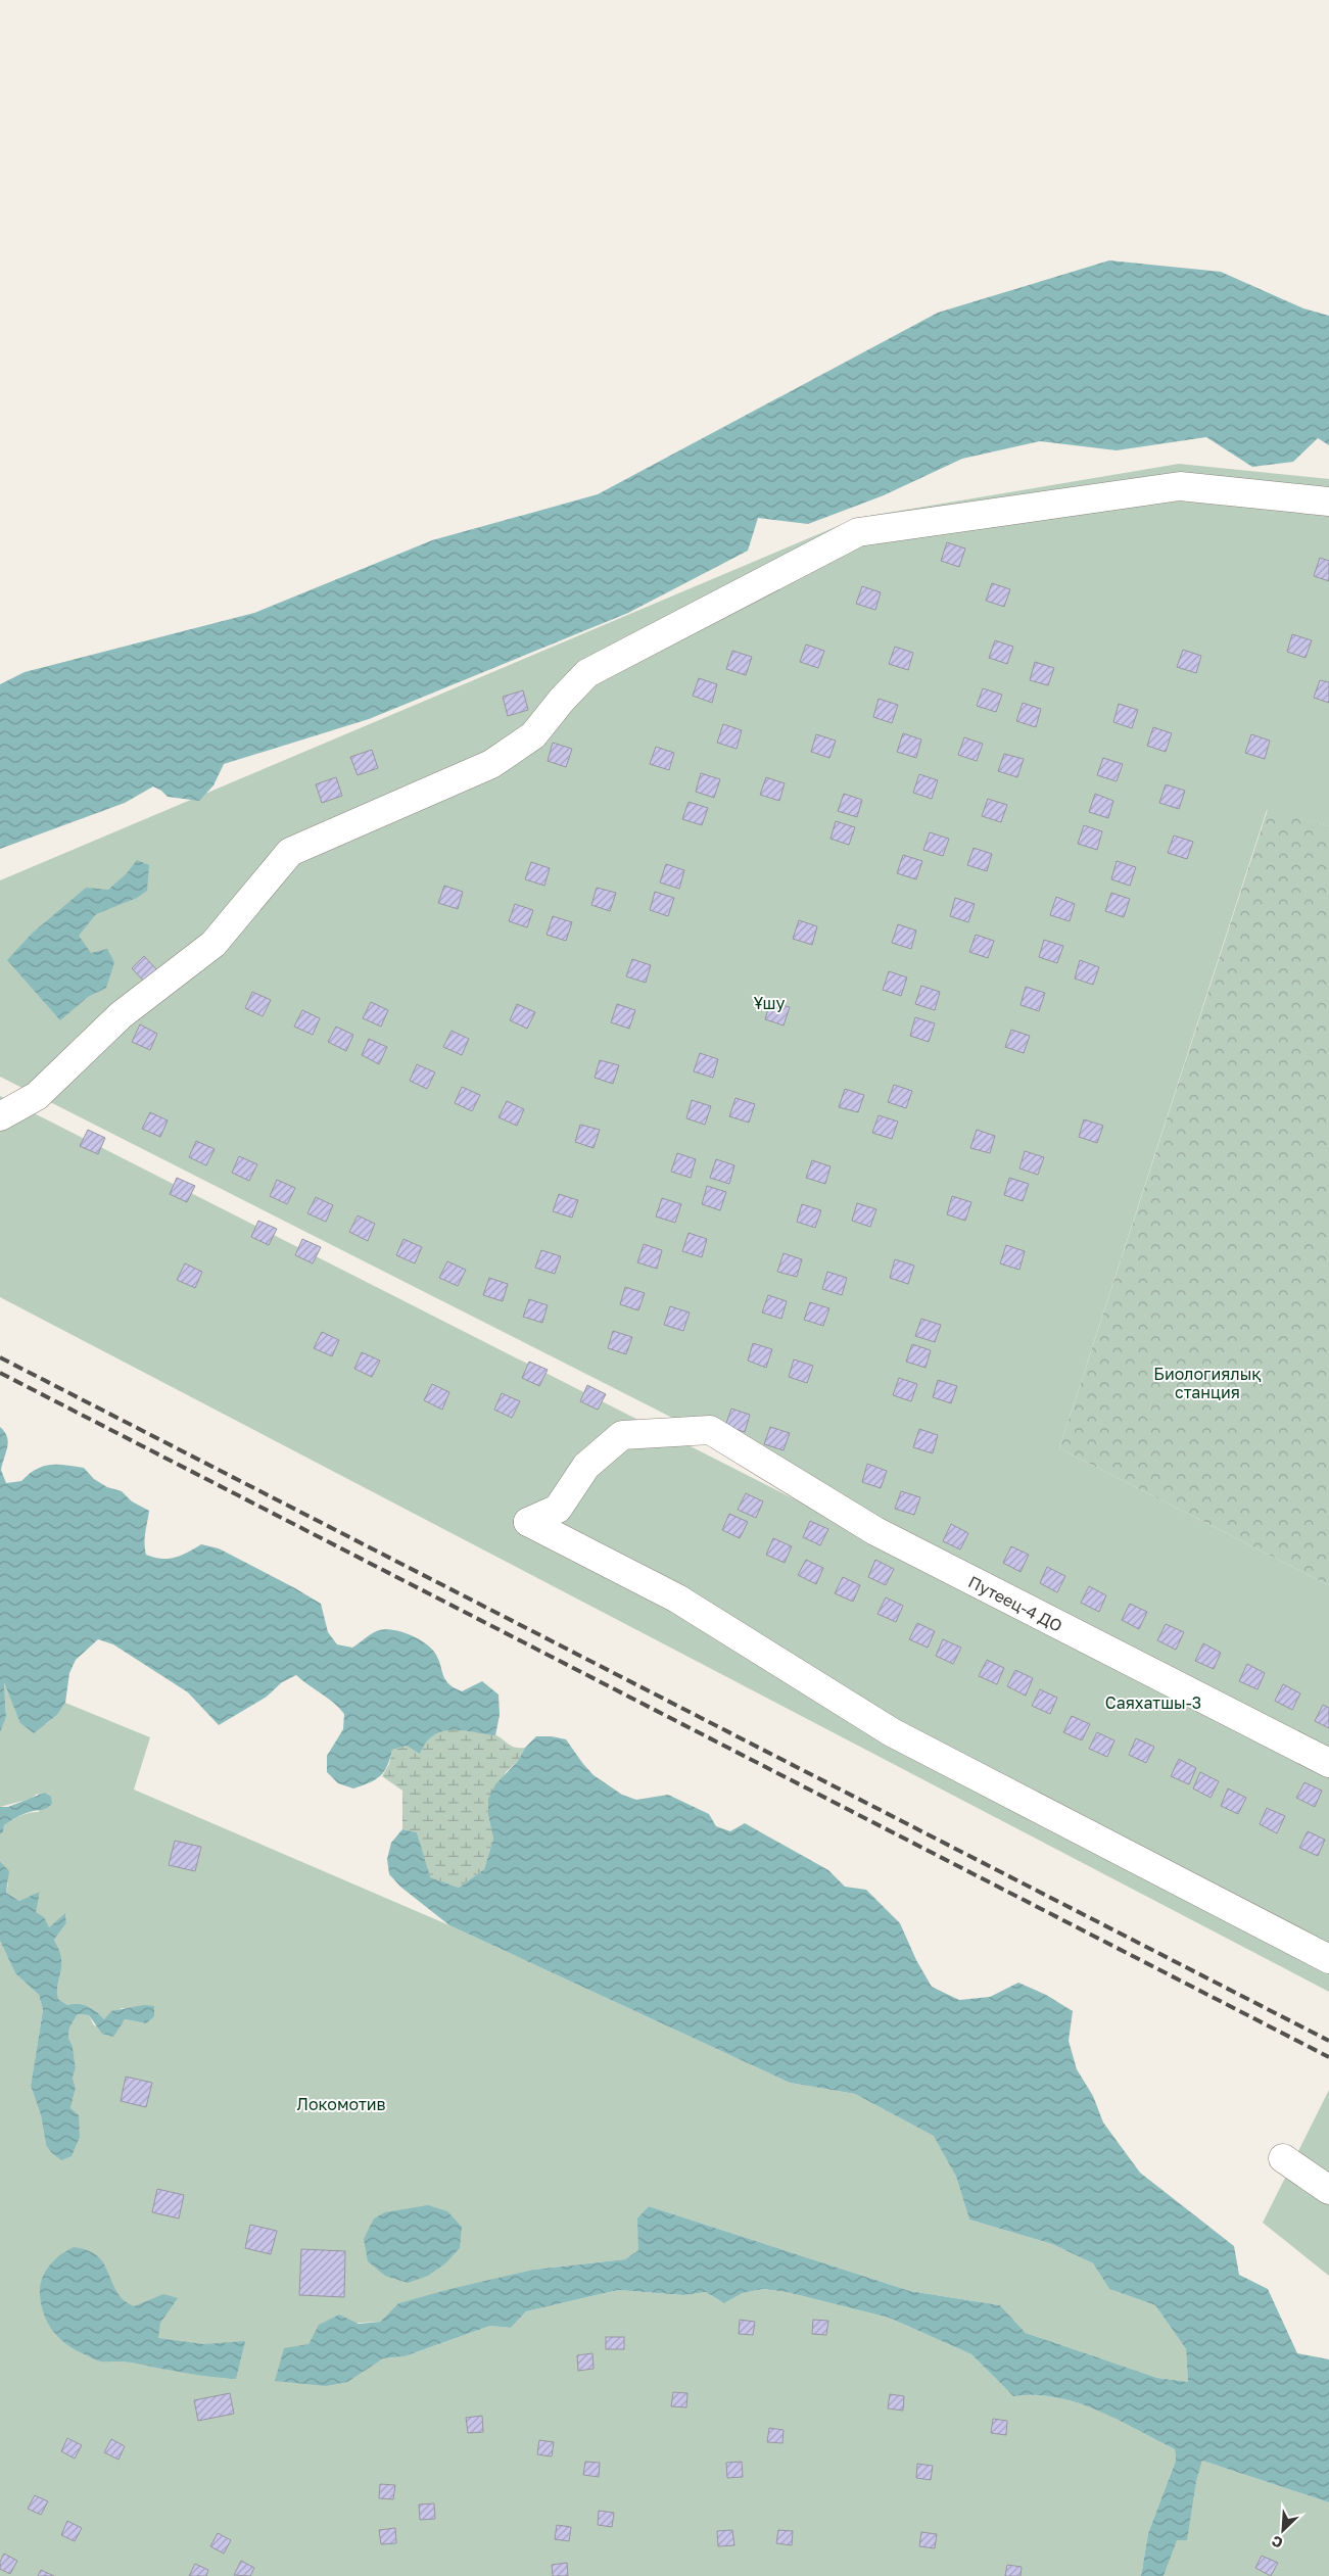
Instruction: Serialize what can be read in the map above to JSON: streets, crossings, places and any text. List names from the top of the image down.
{
  "streets": {
    "street": ["Путеец-4 ДО"]
  },
  "parks": [
    "Ұшу",
    "Биологиялық станция",
    "Саяхатшы-3",
    "Локомотив"
  ],
  "north": "bottom left"
}
